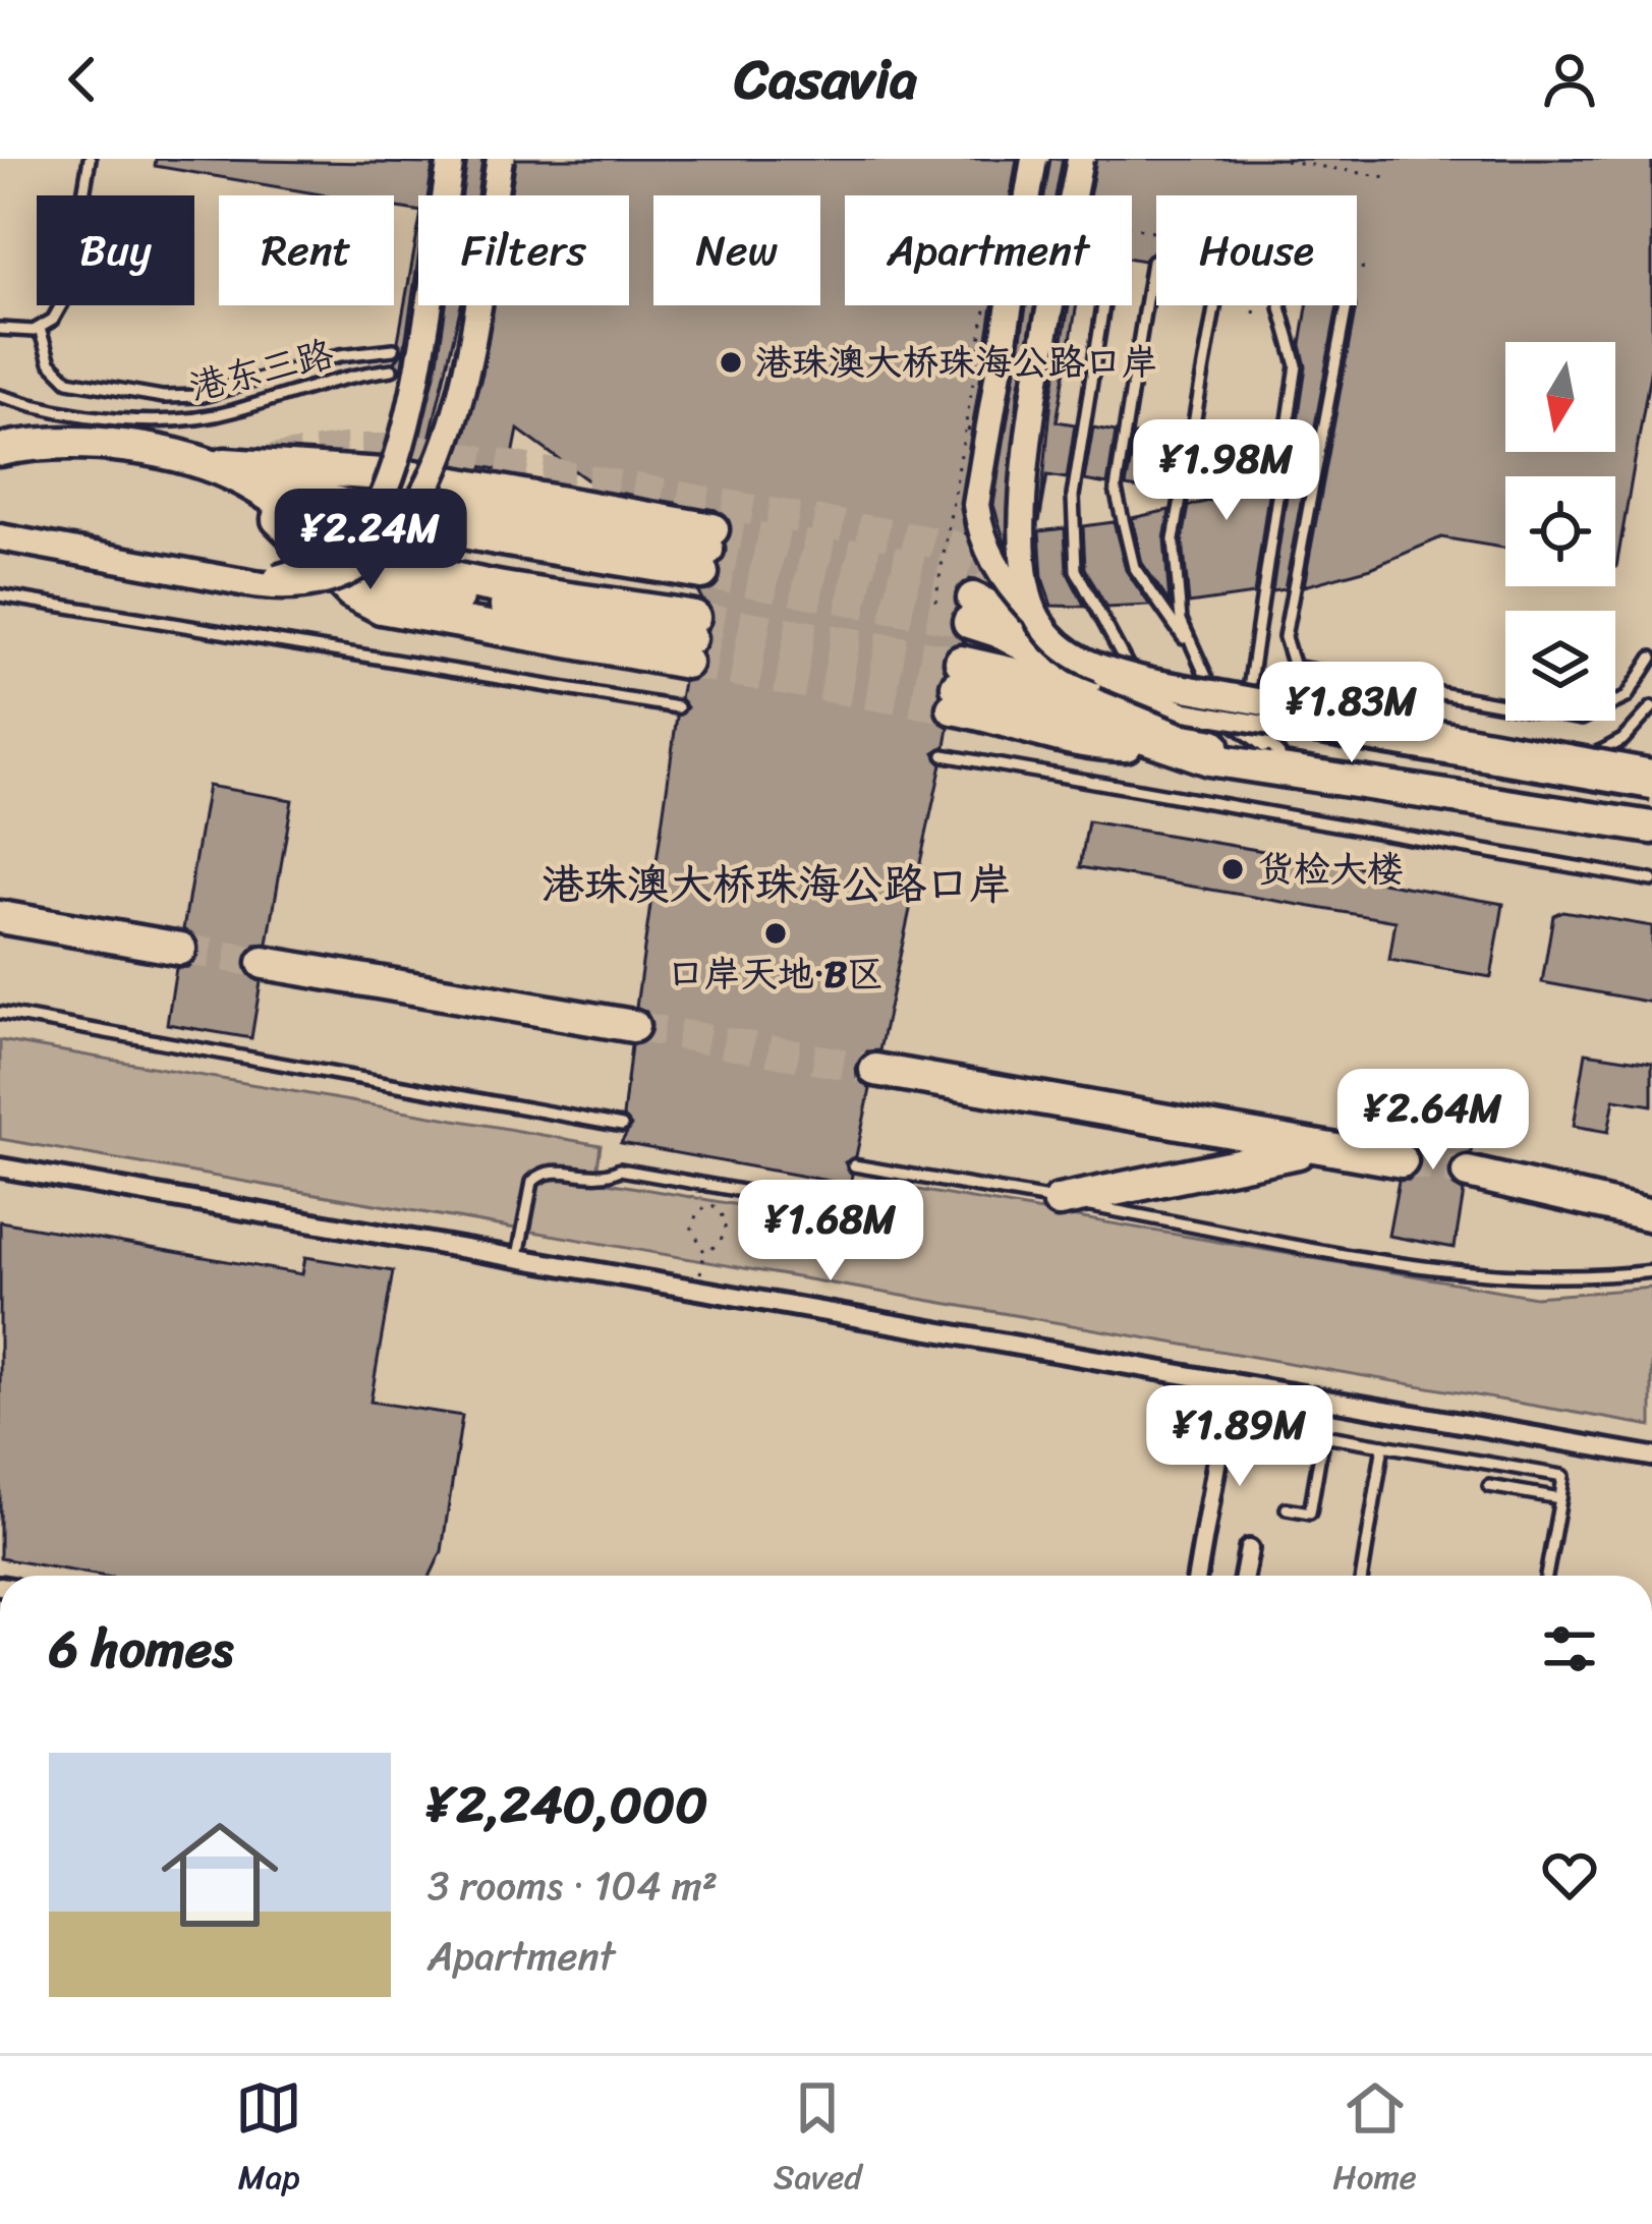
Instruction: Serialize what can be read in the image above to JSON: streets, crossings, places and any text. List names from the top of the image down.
{
  "streets": {
    "lane": ["港东三路"]
  },
  "districts": ["港珠澳大桥珠海公路口岸"],
  "places": ["港珠澳大桥珠海公路口岸", "货检大楼", "口岸天地·B区"],
  "north": "bottom",
  "page": {
    "header": "Casavia",
    "chip": [
      "Buy",
      "Rent",
      "Filters",
      "New",
      "Apartment",
      "House"
    ],
    "price": [
      "¥1.98M",
      "¥2.24M",
      "¥1.83M",
      "¥2.64M",
      "¥1.68M",
      "¥1.89M"
    ],
    "heading": "6 homes",
    "list": [
      {
        "name": "¥2,240,000",
        "note": "3 rooms · 104 m² · Apartment"
      }
    ],
    "tabs": ["Map", "Saved", "Home"]
  }
}
